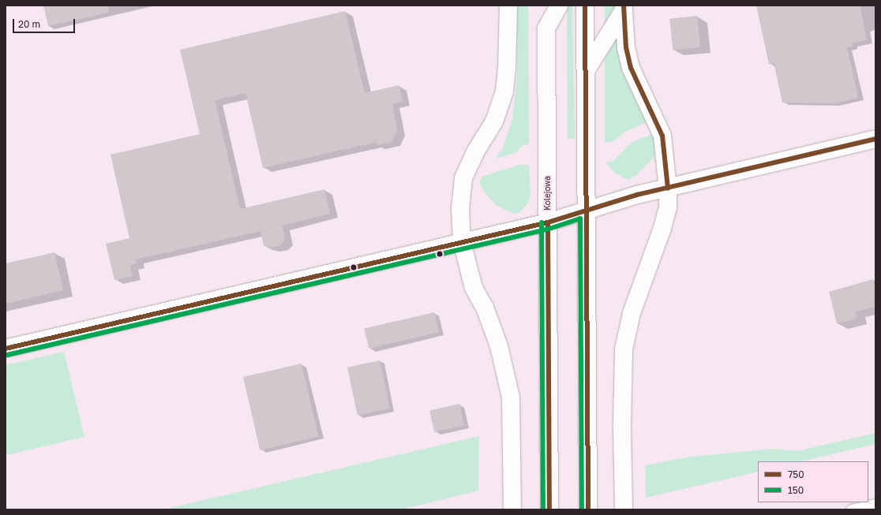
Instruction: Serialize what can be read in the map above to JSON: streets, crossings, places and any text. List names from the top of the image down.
{
  "streets": {
    "main road": ["Kolejowa"]
  },
  "lines": ["transit line 750", "transit line 150"],
  "legend": ["750", "150"],
  "scale_bar": "20 m"
}
